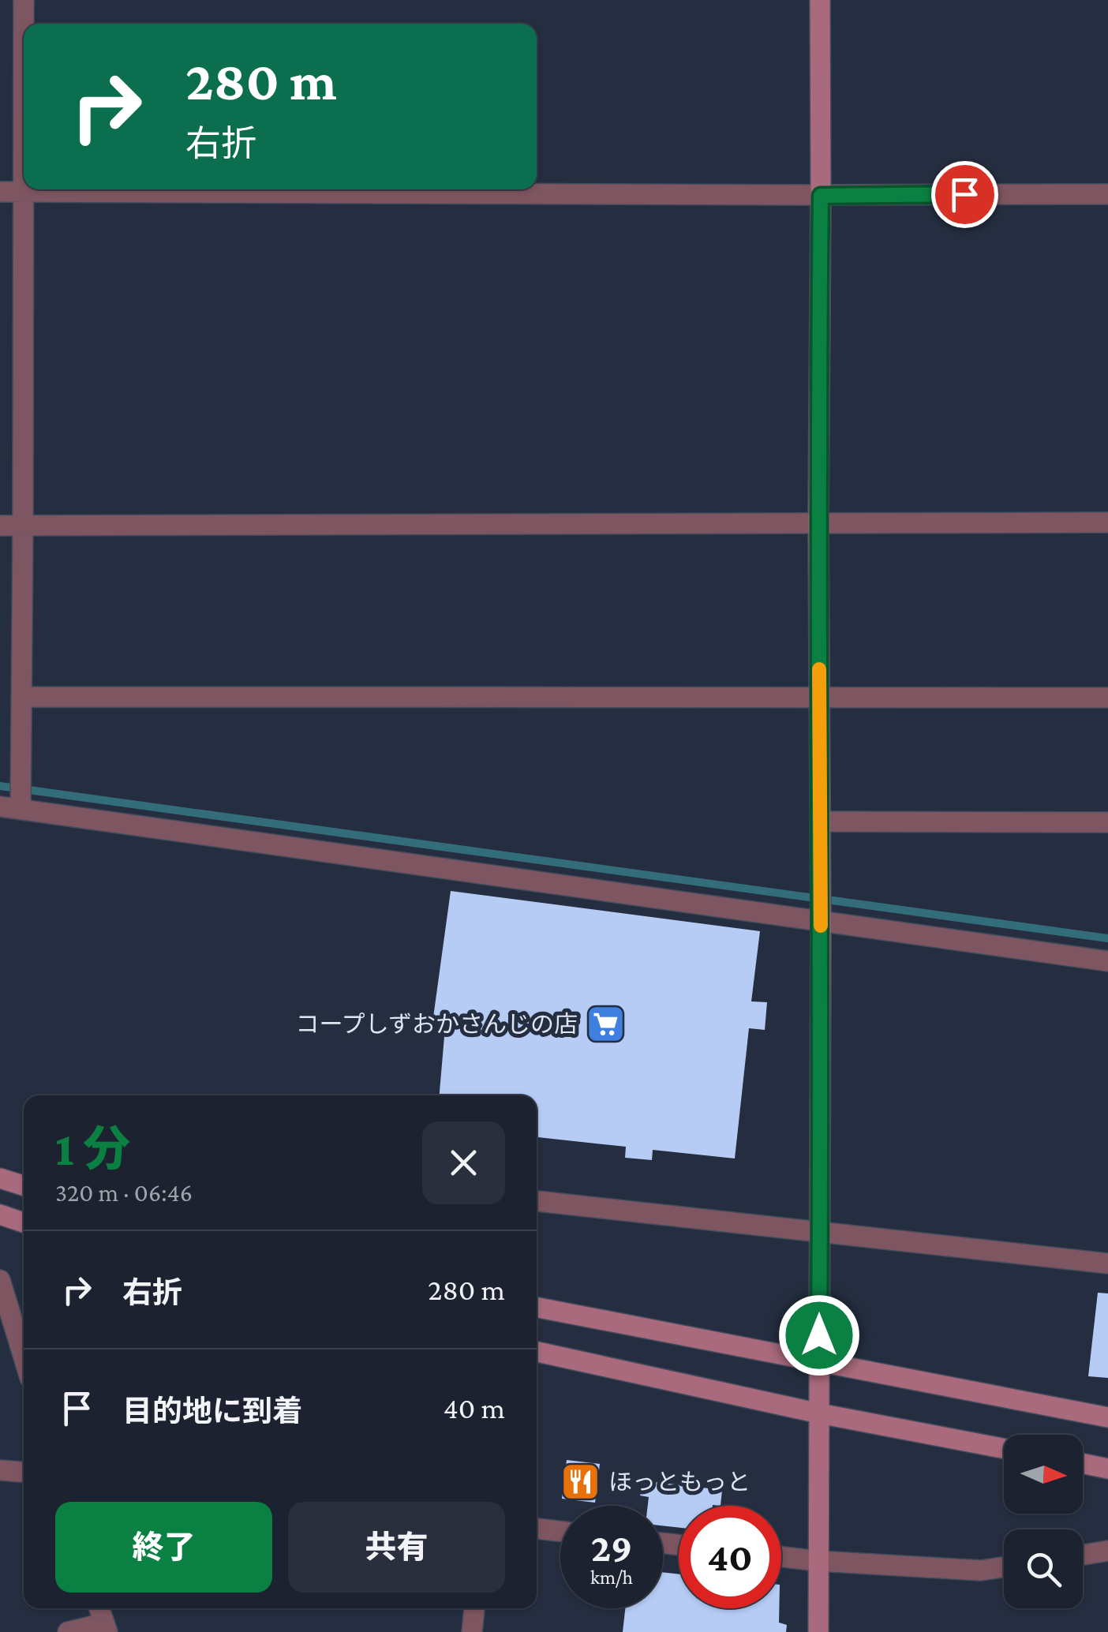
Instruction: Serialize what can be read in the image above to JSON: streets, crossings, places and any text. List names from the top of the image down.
{
  "places": {
    "supermarket": ["コープしずおかさんじの店"],
    "restaurant": ["ほっともっと"]
  },
  "north": "right",
  "page": {
    "turn": ["280 m", "右折"],
    "heading": ["1 分", "320 m · 06:46"],
    "list": [
      {
        "name": "右折",
        "value": "280 m"
      },
      {
        "name": "目的地に到着",
        "value": "40 m"
      }
    ],
    "buttons": ["終了", "共有"],
    "speed": "29 km/h",
    "limit": "40"
  }
}
